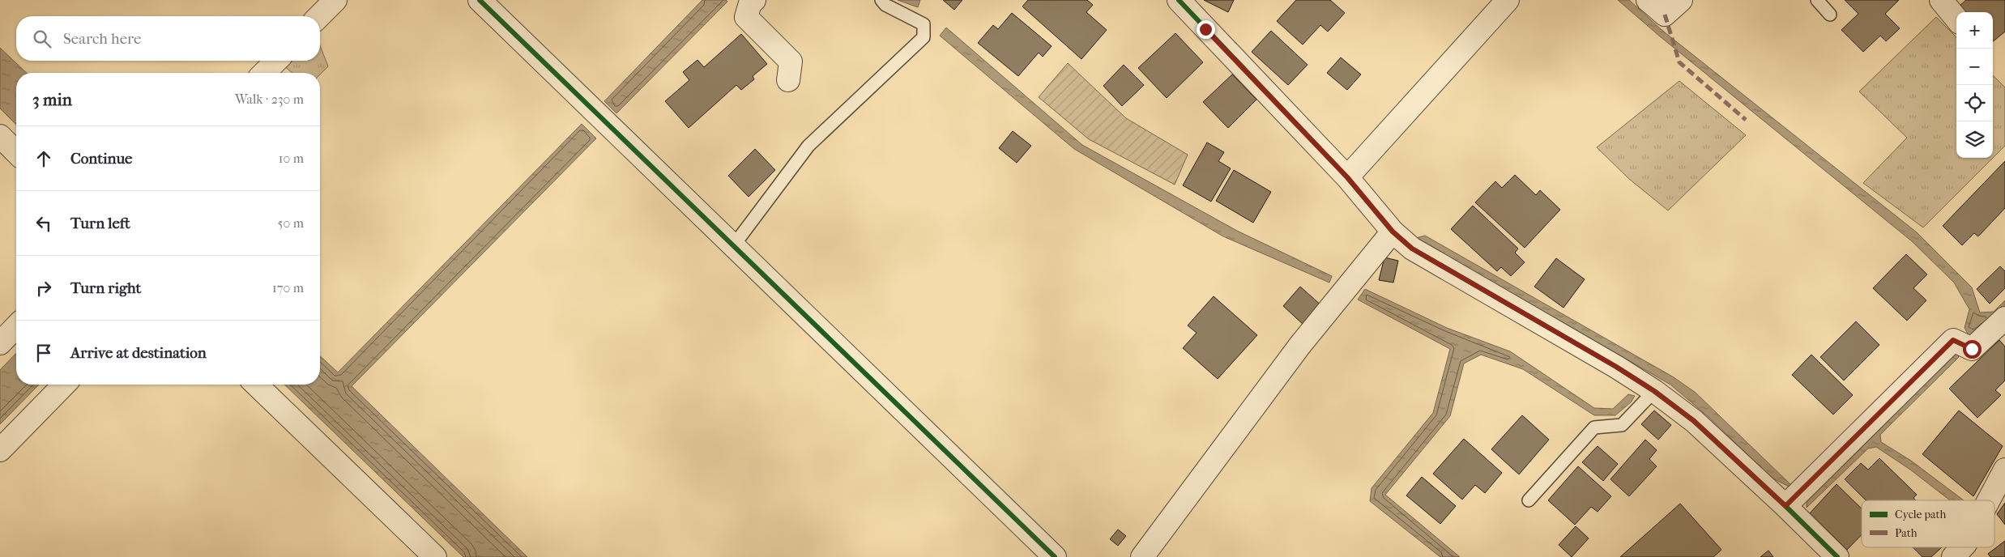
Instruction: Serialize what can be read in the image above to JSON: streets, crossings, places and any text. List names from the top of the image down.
{
  "legend": ["Cycle path", "Path"],
  "page": {
    "map_buttons": ["+", "−"],
    "search": "Search here",
    "heading": ["3 min", "Walk · 230 m"],
    "list": [
      ["Continue", "10 m"],
      ["Turn left", "50 m"],
      ["Turn right", "170 m"],
      "Arrive at destination"
    ]
  }
}
